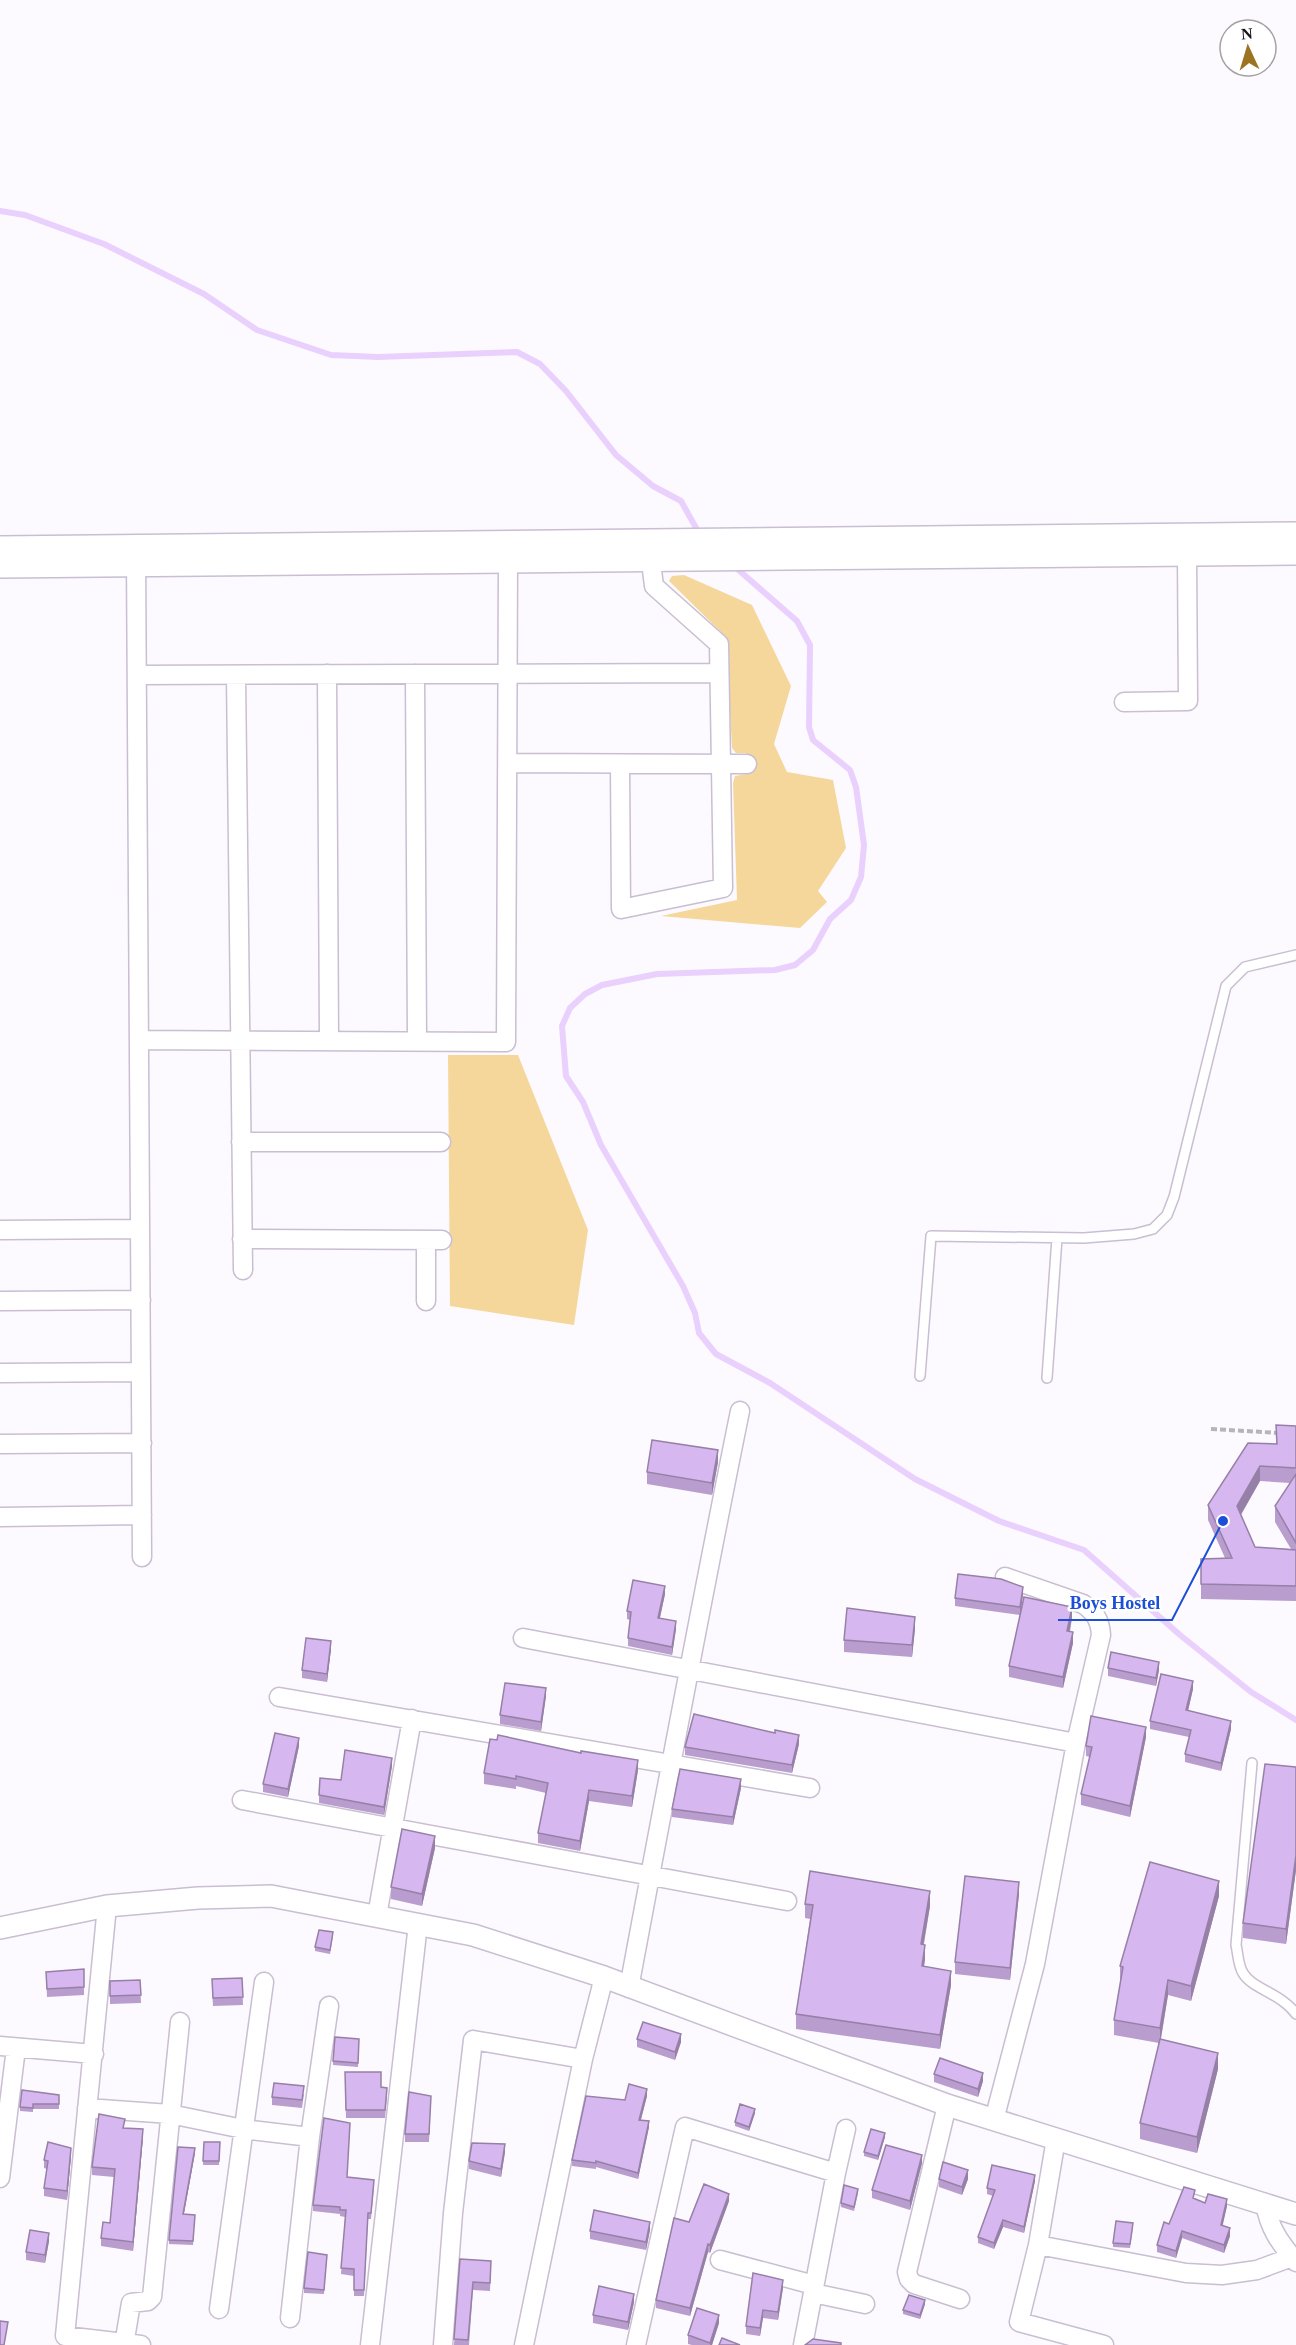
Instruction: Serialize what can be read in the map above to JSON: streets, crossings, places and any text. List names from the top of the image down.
{
  "places": ["Boys Hostel"],
  "north": "top"
}
